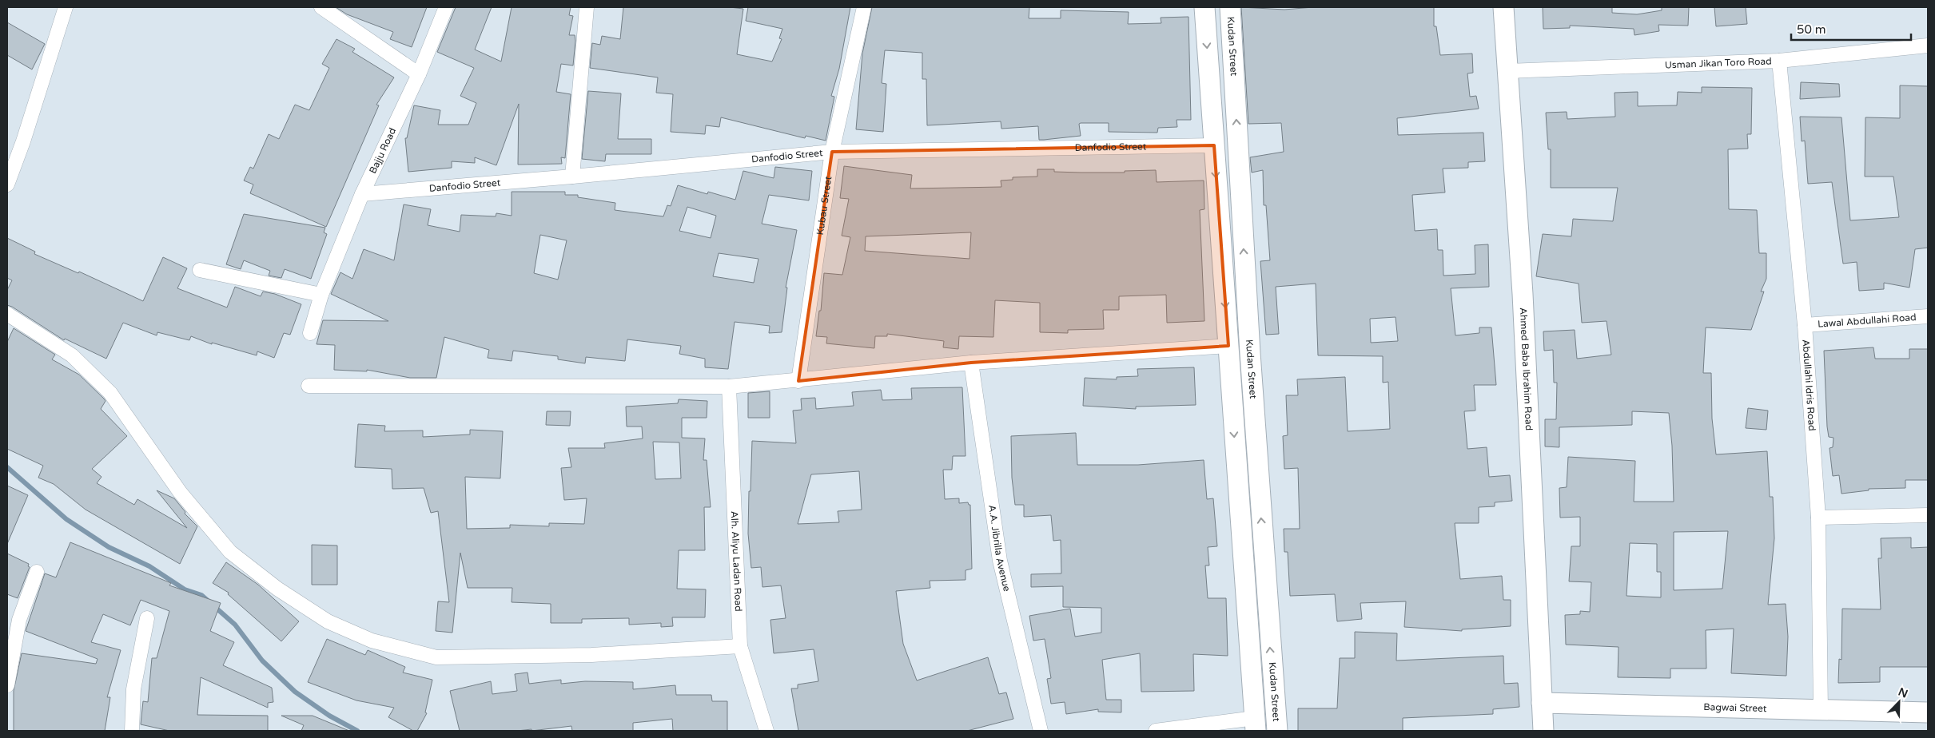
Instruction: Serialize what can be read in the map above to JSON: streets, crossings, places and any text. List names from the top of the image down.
{
  "streets": {
    "street": [
      "Kudan Street",
      "Usman Jikan Toro Road",
      "Danfodio Street",
      "Bajju Road",
      "Kubau Street",
      "Lawal Abdullahi Road",
      "Ahmed Baba Ibrahim Road",
      "Abdullahi Idris Road",
      "A.A. Jibrilla Avenue",
      "Alh. Aliyu Ladan Road",
      "Bagwai Street"
    ]
  },
  "crossings": [
    ["Usman Jikan Toro Road", "Ahmed Baba Ibrahim Road"],
    ["Usman Jikan Toro Road", "Abdullahi Idris Road"],
    ["Danfodio Street", "Bajju Road"],
    ["Danfodio Street", "Kubau Street"],
    ["Lawal Abdullahi Road", "Abdullahi Idris Road"],
    ["Ahmed Baba Ibrahim Road", "Bagwai Street"],
    ["Abdullahi Idris Road", "Bagwai Street"]
  ],
  "scale_bar": "50 m",
  "north": "top right"
}
